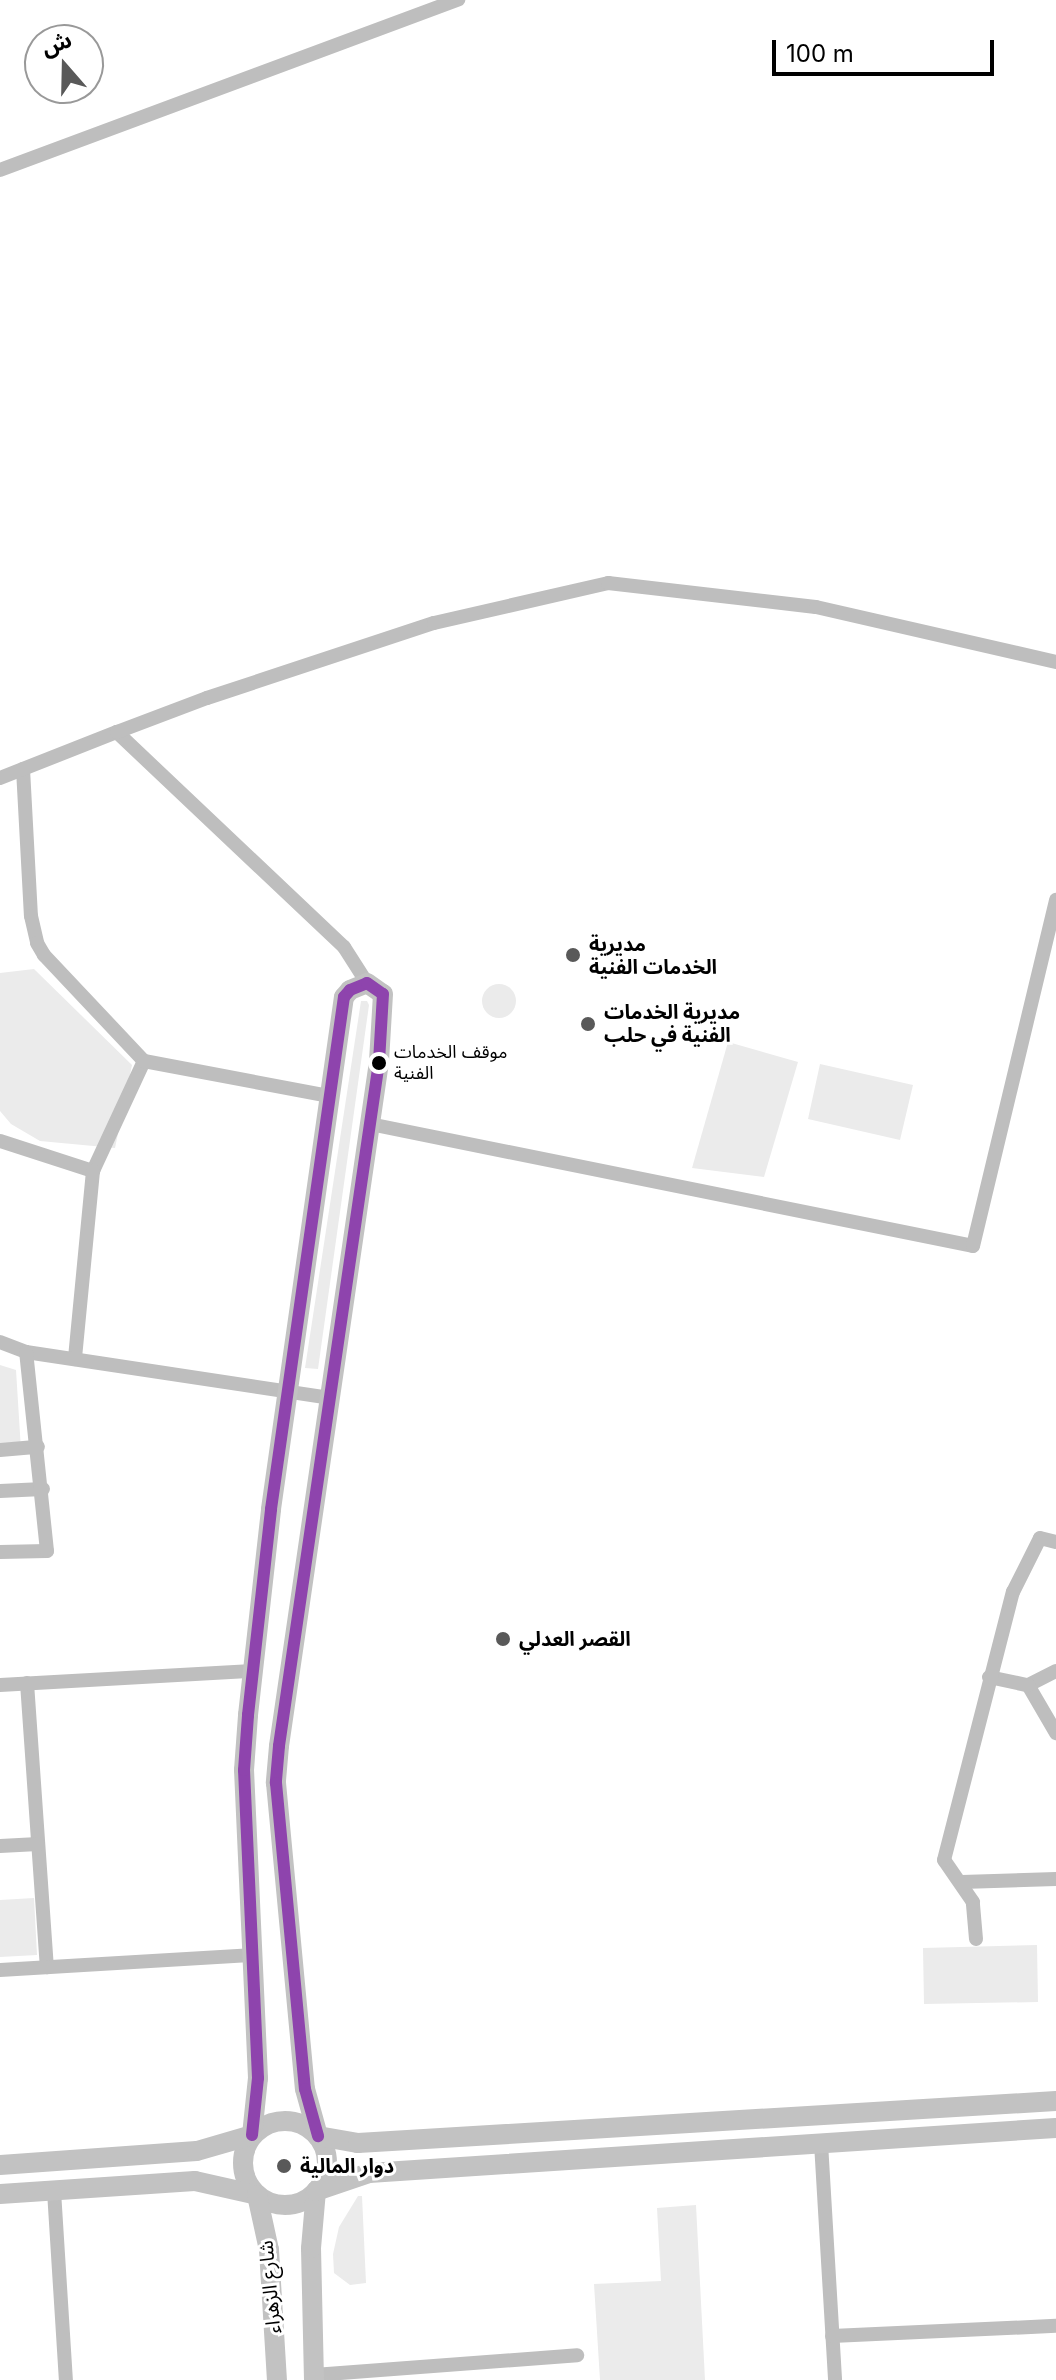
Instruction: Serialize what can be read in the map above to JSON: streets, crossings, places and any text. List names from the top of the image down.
{
  "streets": {
    "main road": ["شارع الزهراء"]
  },
  "places": [
    "مديرية الخدمات الفنية",
    "مديرية الخدمات الفنية في حلب",
    "موقف الخدمات الفنية",
    "القصر العدلي",
    "دوار المالية"
  ],
  "scale_bar": "100 m",
  "north": "top"
}
